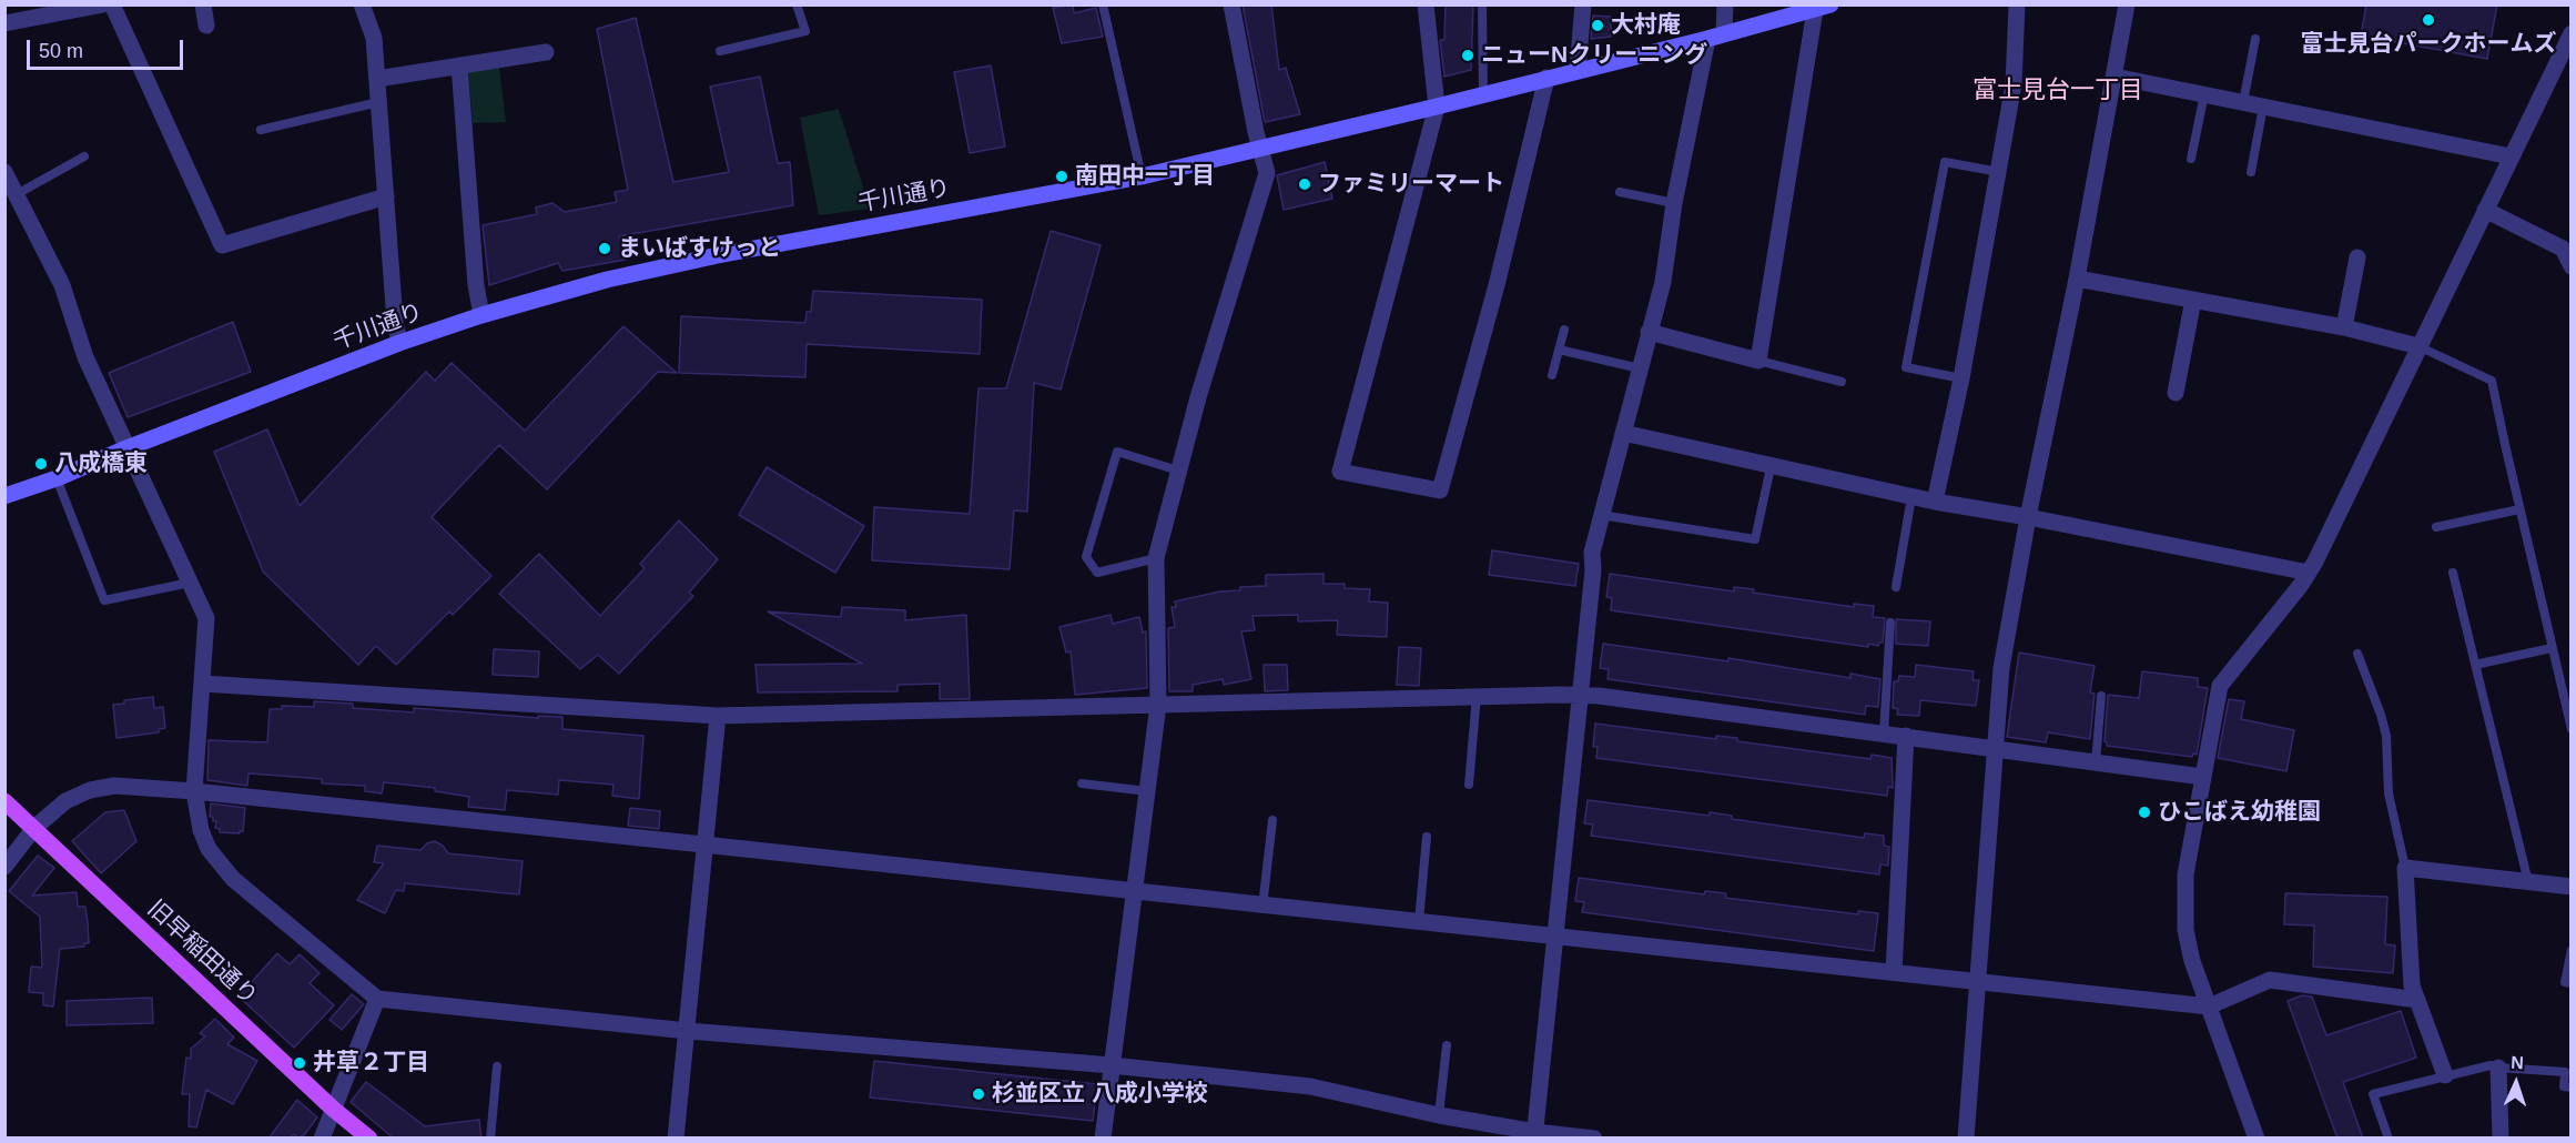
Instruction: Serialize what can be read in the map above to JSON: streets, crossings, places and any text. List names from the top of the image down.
{
  "streets": {
    "main road": ["千川通り", "旧早稲田通り"]
  },
  "districts": ["富士見台一丁目"],
  "places": [
    "富士見台パークホームズ",
    "大村庵",
    "ニューNクリーニング",
    "南田中一丁目",
    "ファミリーマート",
    "まいばすけっと",
    "八成橋東",
    "ひこばえ幼稚園",
    "井草２丁目",
    "杉並区立 八成小学校"
  ],
  "scale_bar": "50 m",
  "north": "top"
}
